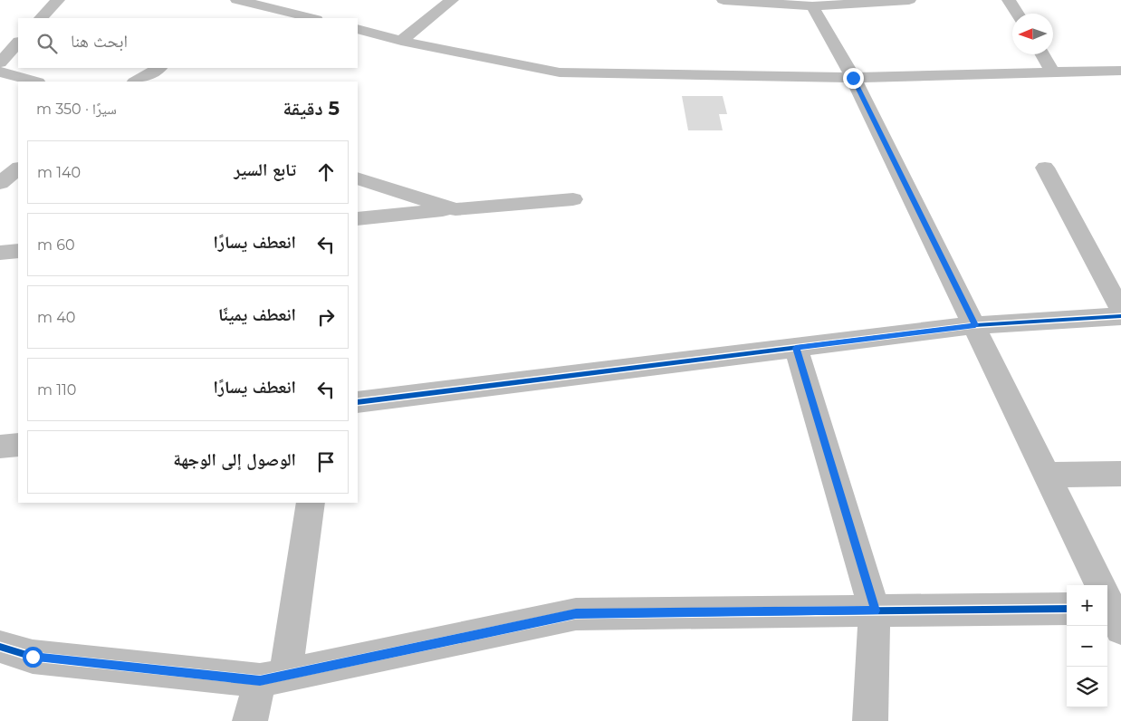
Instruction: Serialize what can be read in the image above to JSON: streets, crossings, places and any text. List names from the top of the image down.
{
  "north": "left",
  "page": {
    "search": "ابحث هنا",
    "heading": ["5 دقيقة", "سيرًا · 350 m"],
    "list": [
      ["تابع السير", "140 m"],
      ["انعطف يسارًا", "60 m"],
      ["انعطف يمينًا", "40 m"],
      ["انعطف يسارًا", "110 m"],
      "الوصول إلى الوجهة"
    ],
    "map_buttons": ["+", "−"]
  }
}
